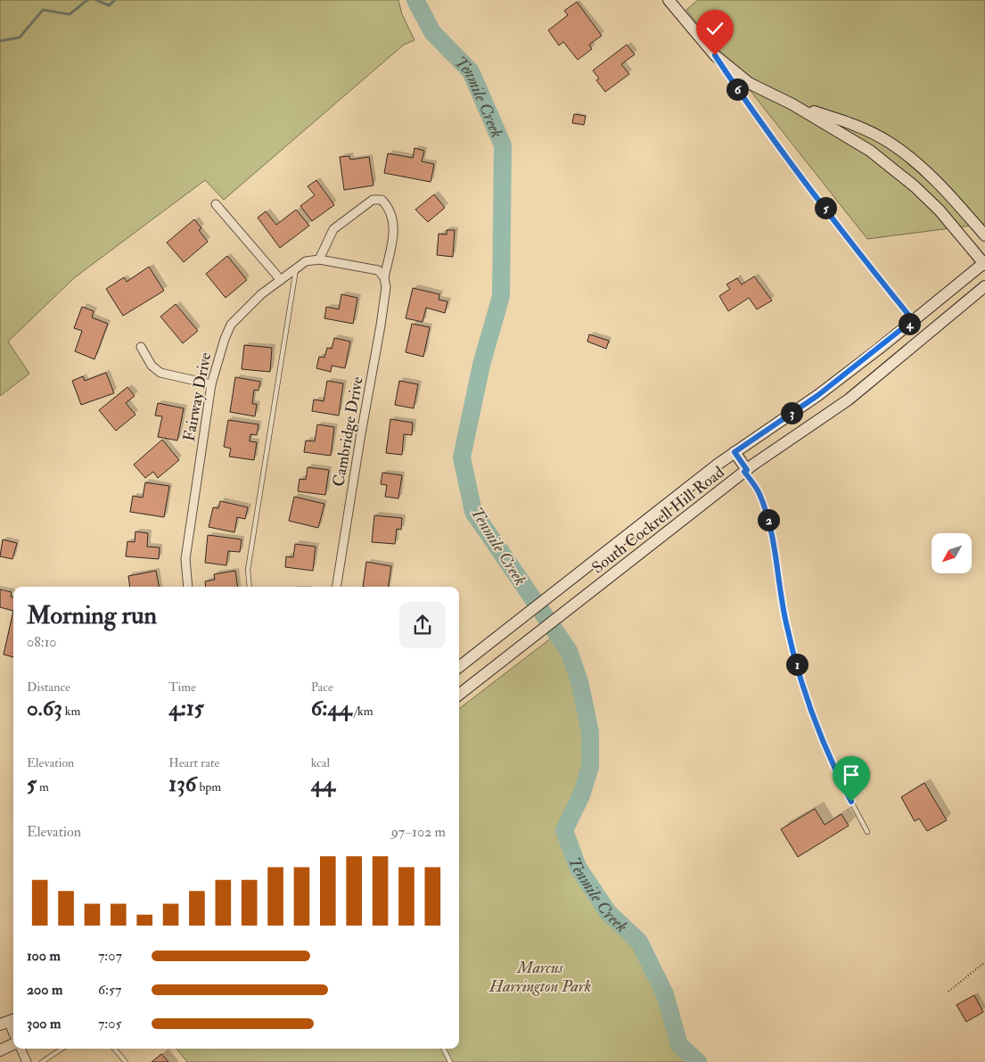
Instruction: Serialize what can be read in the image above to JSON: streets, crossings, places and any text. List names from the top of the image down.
{
  "streets": {
    "main road": ["South Cockrell Hill Road"],
    "street": ["Fairway Drive", "Cambridge Drive"]
  },
  "water": ["Tenmile Creek"],
  "parks": ["Marcus Harrington Park"],
  "north": "bottom left",
  "page": {
    "pins": [
      "6",
      "5",
      "4",
      "3",
      "2",
      "1"
    ],
    "heading": ["Morning run", "08:10"],
    "stats": [
      ["Distance", "0.63 km"],
      ["Time", "4:15"],
      ["Pace", "6:44 /km"],
      ["Elevation", "5 m"],
      ["Heart rate", "136 bpm"],
      ["kcal", "44"]
    ],
    "chart": ["Elevation", "97–102 m"],
    "list": [
      {
        "name": "100 m",
        "note": "7:07"
      },
      {
        "name": "200 m",
        "note": "6:57"
      },
      {
        "name": "300 m",
        "note": "7:05"
      }
    ]
  }
}
